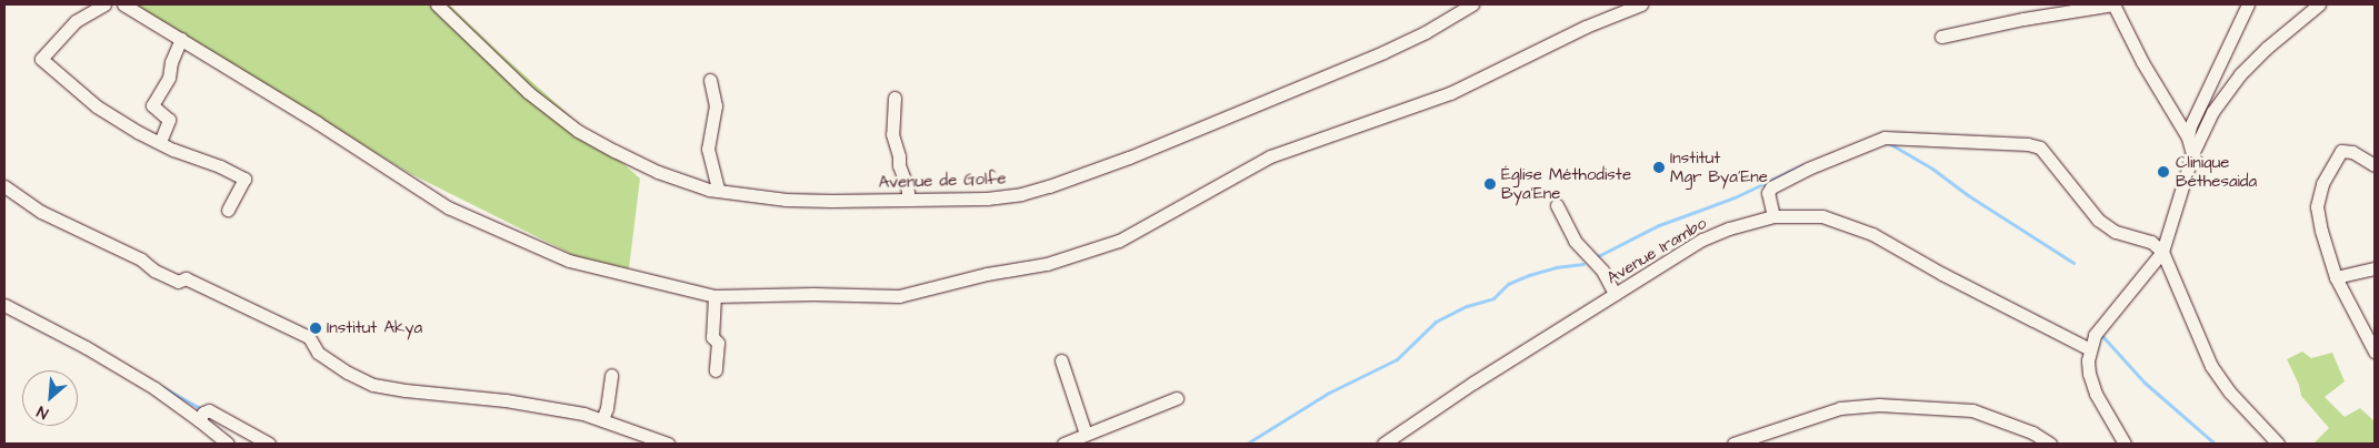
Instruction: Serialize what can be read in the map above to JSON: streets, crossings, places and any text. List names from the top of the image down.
{
  "streets": {
    "street": ["Avenue de Golfe", "Avenue Irambo"]
  },
  "places": [
    "Institut Mgr Bya'Ene",
    "Clinique Béthesaida",
    "Église Méthodiste Bya'Ene",
    "Institut Akya"
  ],
  "north": "bottom left"
}
